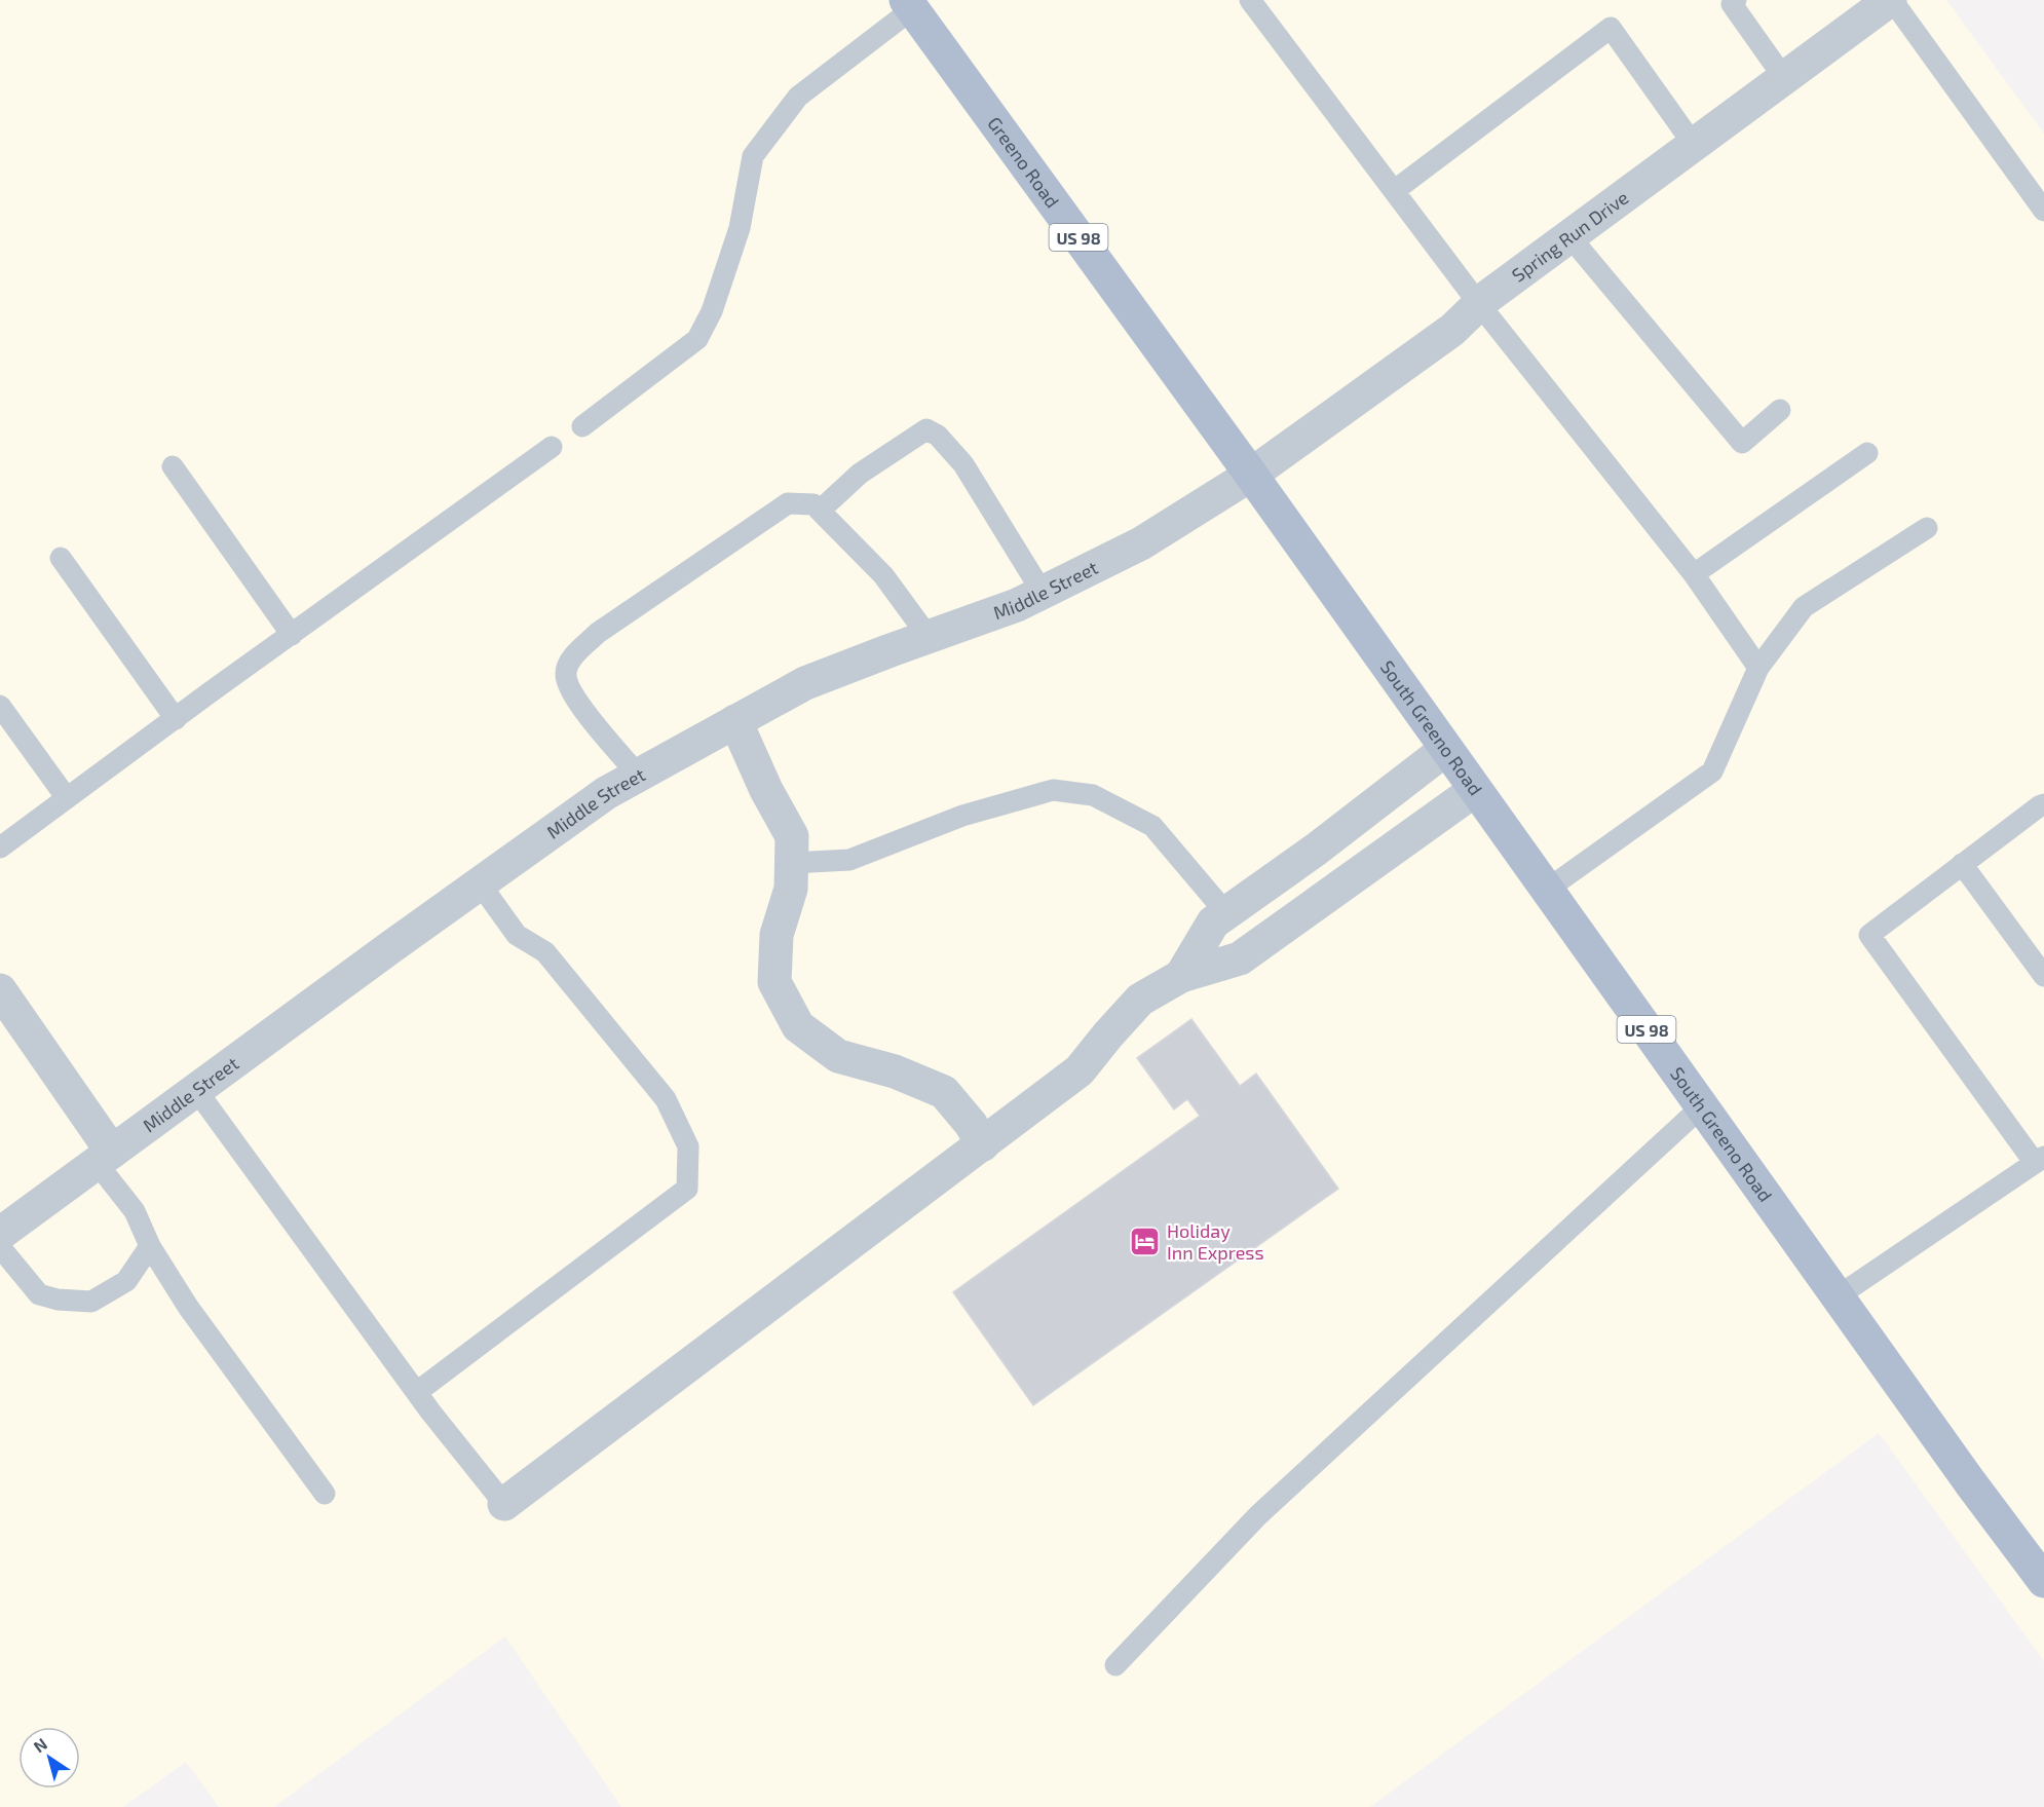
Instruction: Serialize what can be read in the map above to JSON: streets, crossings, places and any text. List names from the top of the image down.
{
  "streets": {
    "main road": ["Greeno Road", "US 98", "South Greeno Road"],
    "street": ["Spring Run Drive", "Middle Street"]
  },
  "crossings": [
    ["Greeno Road", "Spring Run Drive"],
    ["Greeno Road", "Middle Street"],
    ["Greeno Road", "South Greeno Road"],
    ["Spring Run Drive", "Middle Street"],
    ["Spring Run Drive", "South Greeno Road"],
    ["Middle Street", "South Greeno Road"]
  ],
  "places": {
    "hotel": ["Holiday Inn Express"]
  },
  "north": "top left"
}
